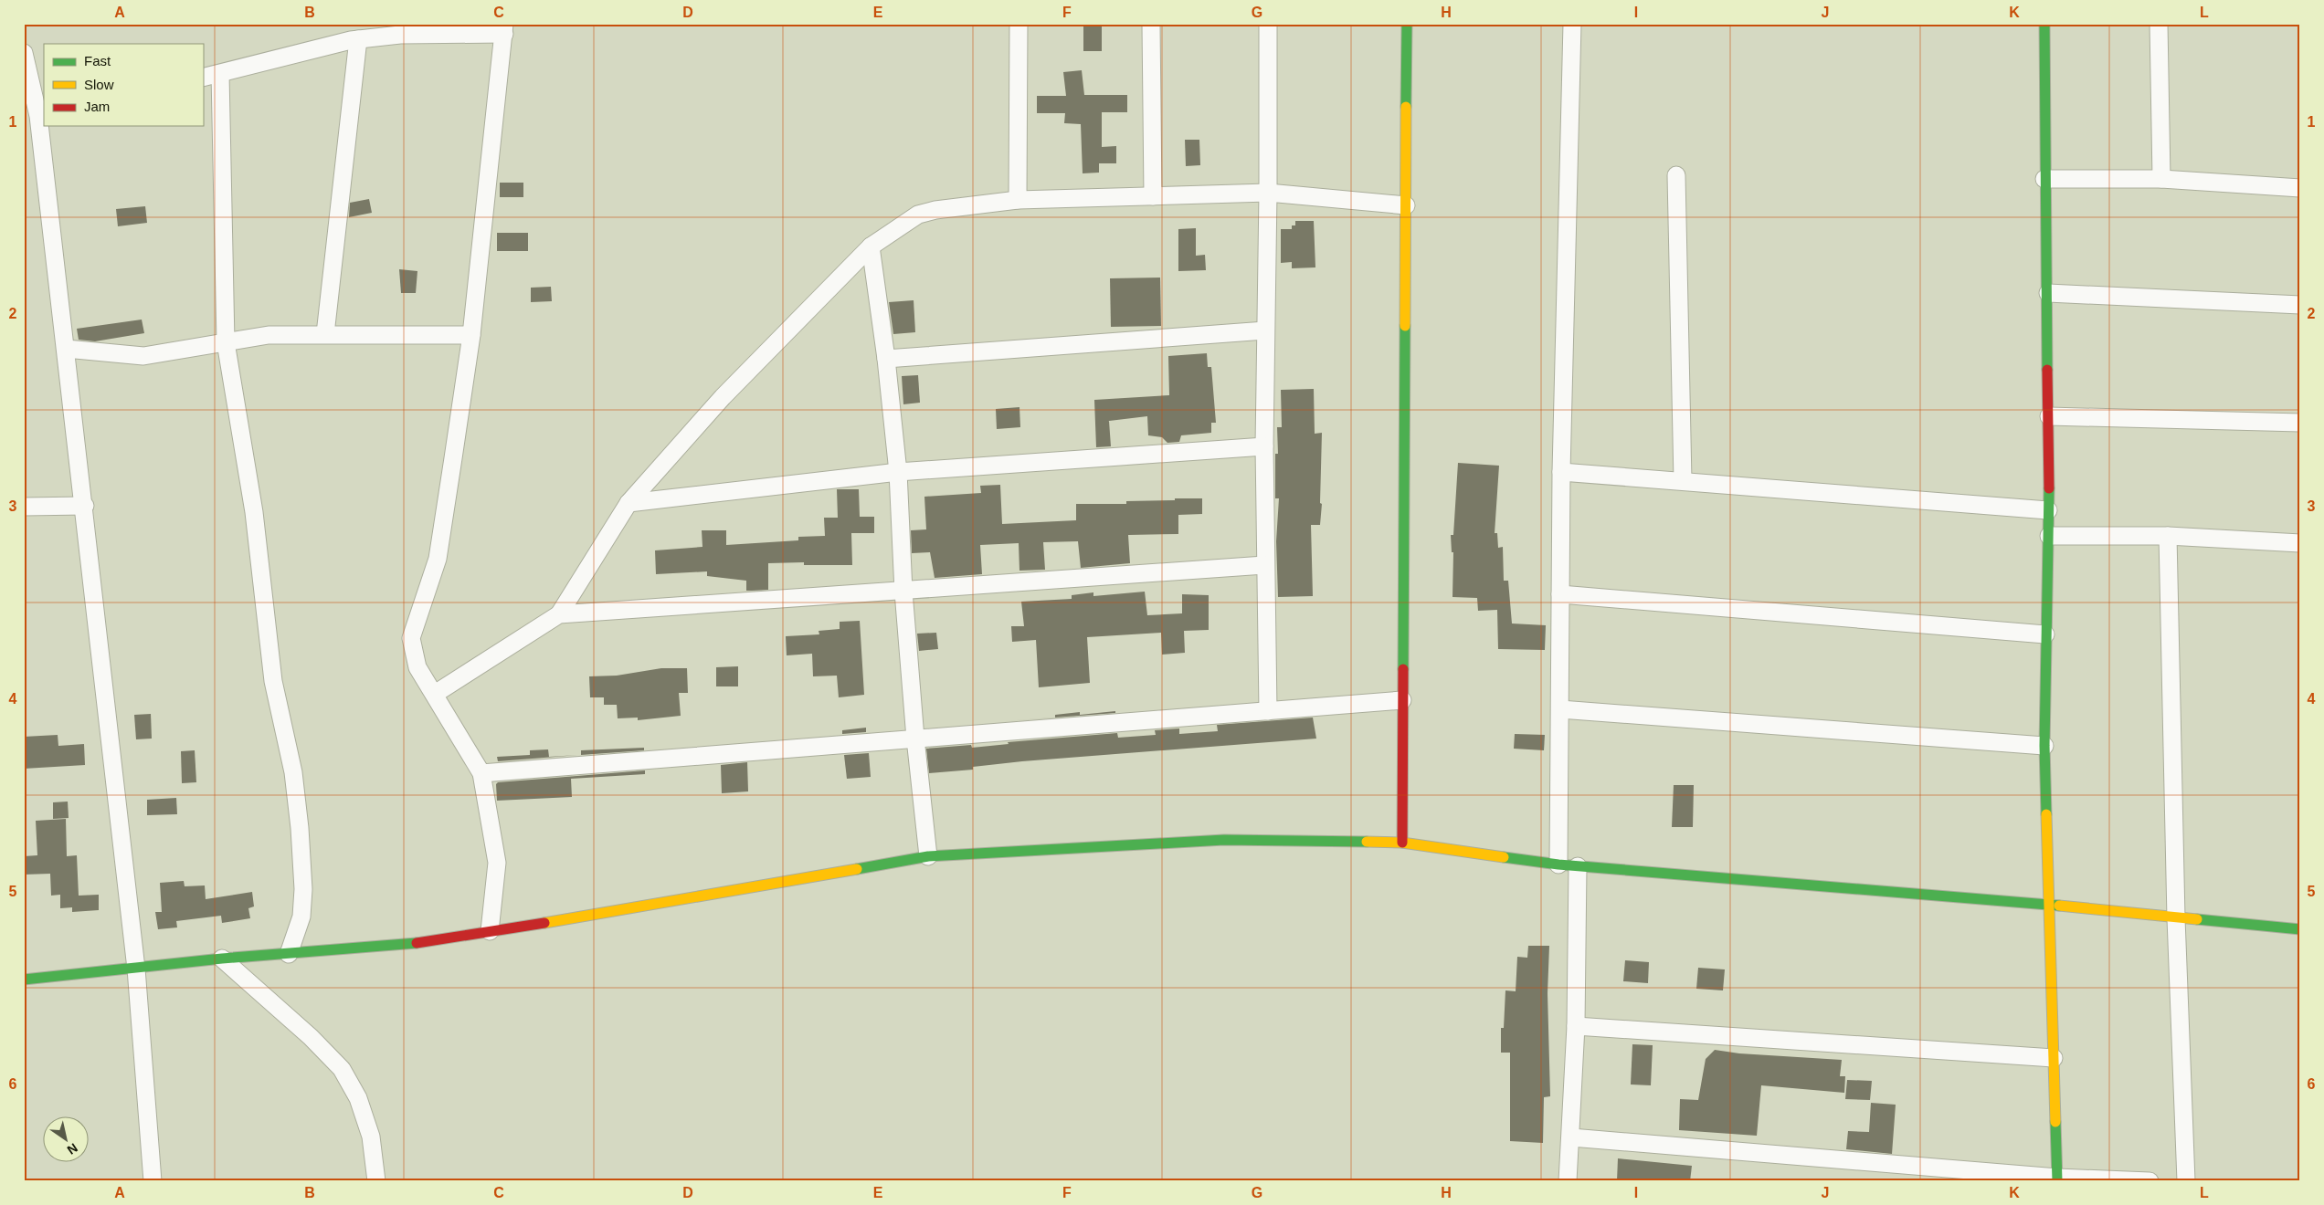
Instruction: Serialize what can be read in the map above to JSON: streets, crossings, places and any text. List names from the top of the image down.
{
  "legend": ["Fast", "Slow", "Jam"],
  "north": "bottom right",
  "grid": {
    "columns": [
      "A",
      "B",
      "C",
      "D",
      "E",
      "F",
      "G",
      "H",
      "I",
      "J",
      "K",
      "L"
    ],
    "rows": [
      "1",
      "2",
      "3",
      "4",
      "5",
      "6"
    ]
  }
}
